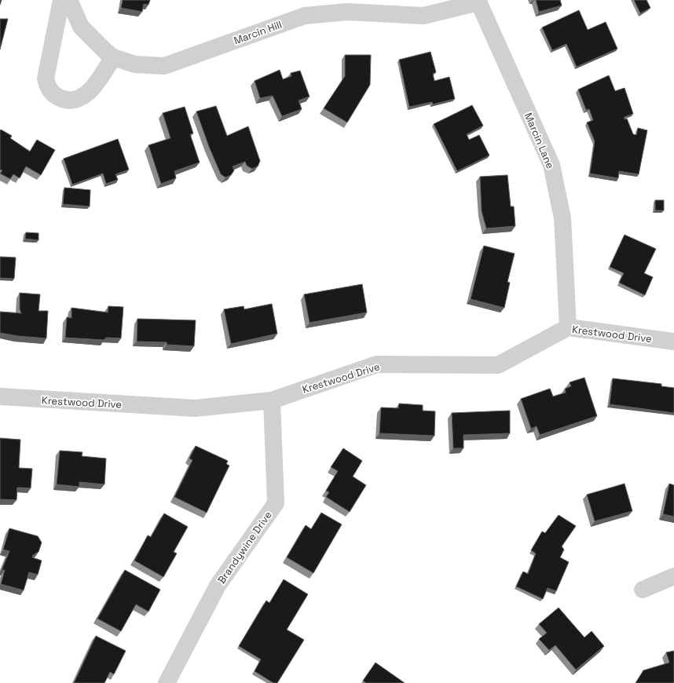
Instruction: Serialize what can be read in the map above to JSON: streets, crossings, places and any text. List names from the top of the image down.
{
  "streets": {
    "street": [
      "Marcin Hill",
      "Marcin Lane",
      "Krestwood Drive",
      "Brandywine Drive"
    ]
  },
  "crossings": [
    ["Marcin Hill", "Marcin Lane"],
    ["Marcin Lane", "Krestwood Drive"],
    ["Krestwood Drive", "Brandywine Drive"]
  ]
}
